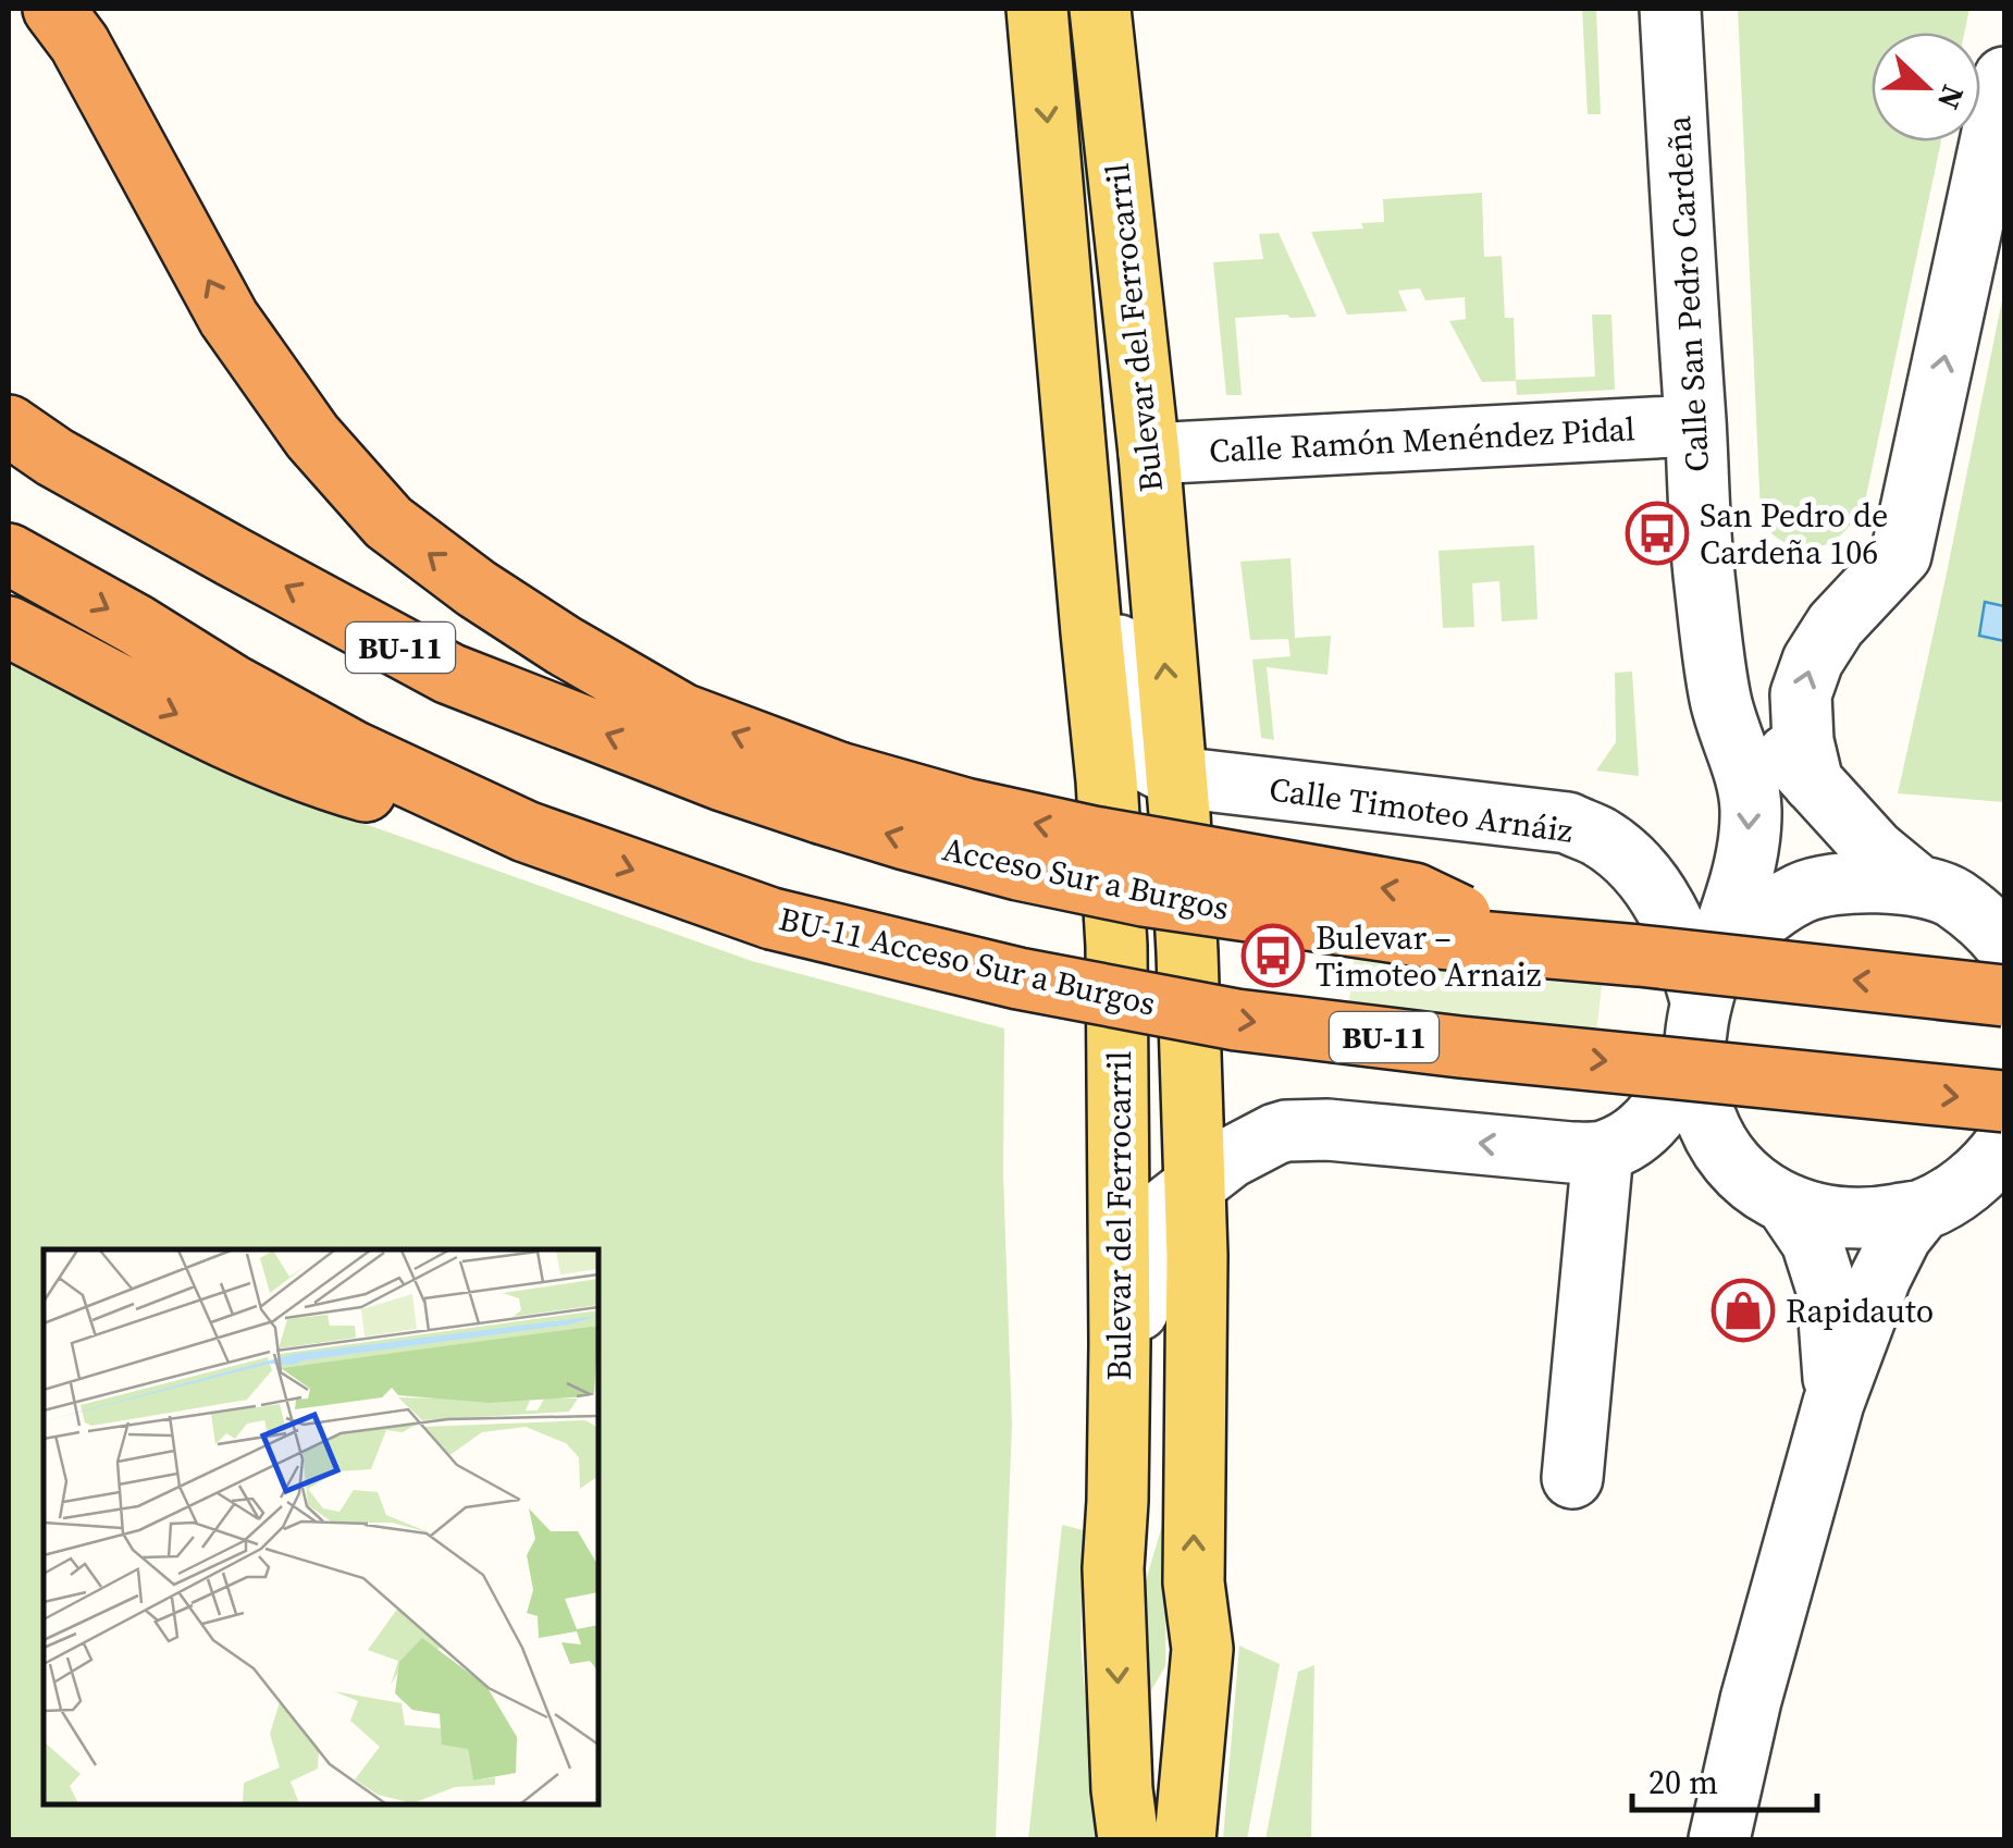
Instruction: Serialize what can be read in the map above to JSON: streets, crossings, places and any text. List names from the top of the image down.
{
  "streets": {
    "highway": ["BU-11", "BU-11 Acceso Sur a Burgos"],
    "main road": ["Bulevar del Ferrocarril"],
    "street": ["Calle San Pedro Cardeña", "Calle Ramón Menéndez Pidal", "Calle Timoteo Arnáiz"]
  },
  "crossings": [
    ["Calle San Pedro Cardeña", "Calle Ramón Menéndez Pidal"],
    ["Calle San Pedro Cardeña", "Calle Timoteo Arnáiz"],
    ["Bulevar del Ferrocarril", "Calle Ramón Menéndez Pidal"],
    ["Bulevar del Ferrocarril", "Calle Timoteo Arnáiz"]
  ],
  "places": {
    "bus stop": ["San Pedro de Cardeña 106", "Bulevar – Timoteo Arnaiz"],
    "shop": ["Rapidauto"]
  },
  "scale_bar": "20 m",
  "north": "right"
}
